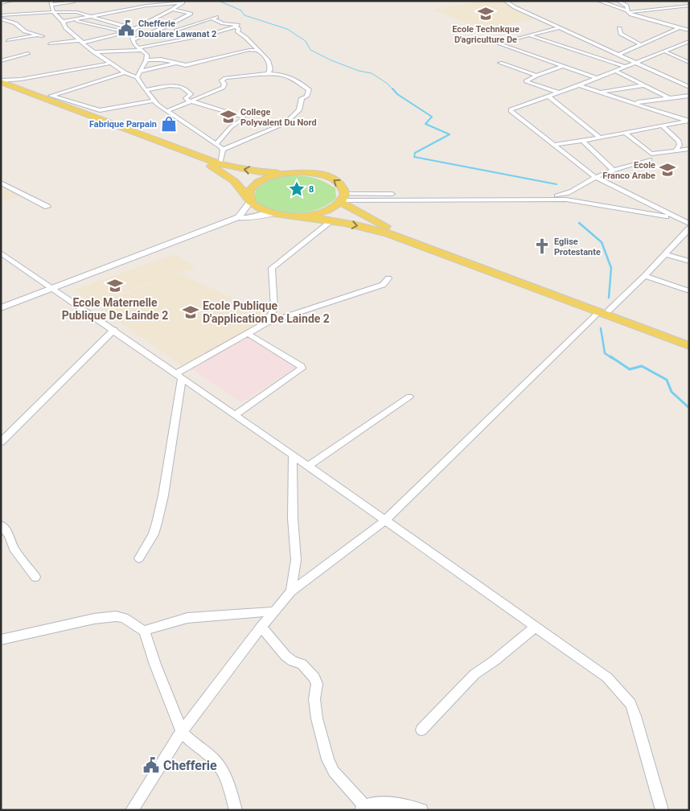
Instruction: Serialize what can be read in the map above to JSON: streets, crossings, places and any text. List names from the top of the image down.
{
  "places": {
    "school or university": [
      "Ecole Technkque D'agriculture De",
      "College Polyvalent Du Nord",
      "Ecole Franco Arabe",
      "Ecole Maternelle Publique De Lainde 2",
      "Ecole Publique D'application De Lainde 2"
    ],
    "public building": ["Chefferie Doualare Lawanat 2", "Chefferie"],
    "shop": ["Fabrique Parpain"],
    "place": ["8"],
    "church": ["Eglise Protestante"]
  }
}
